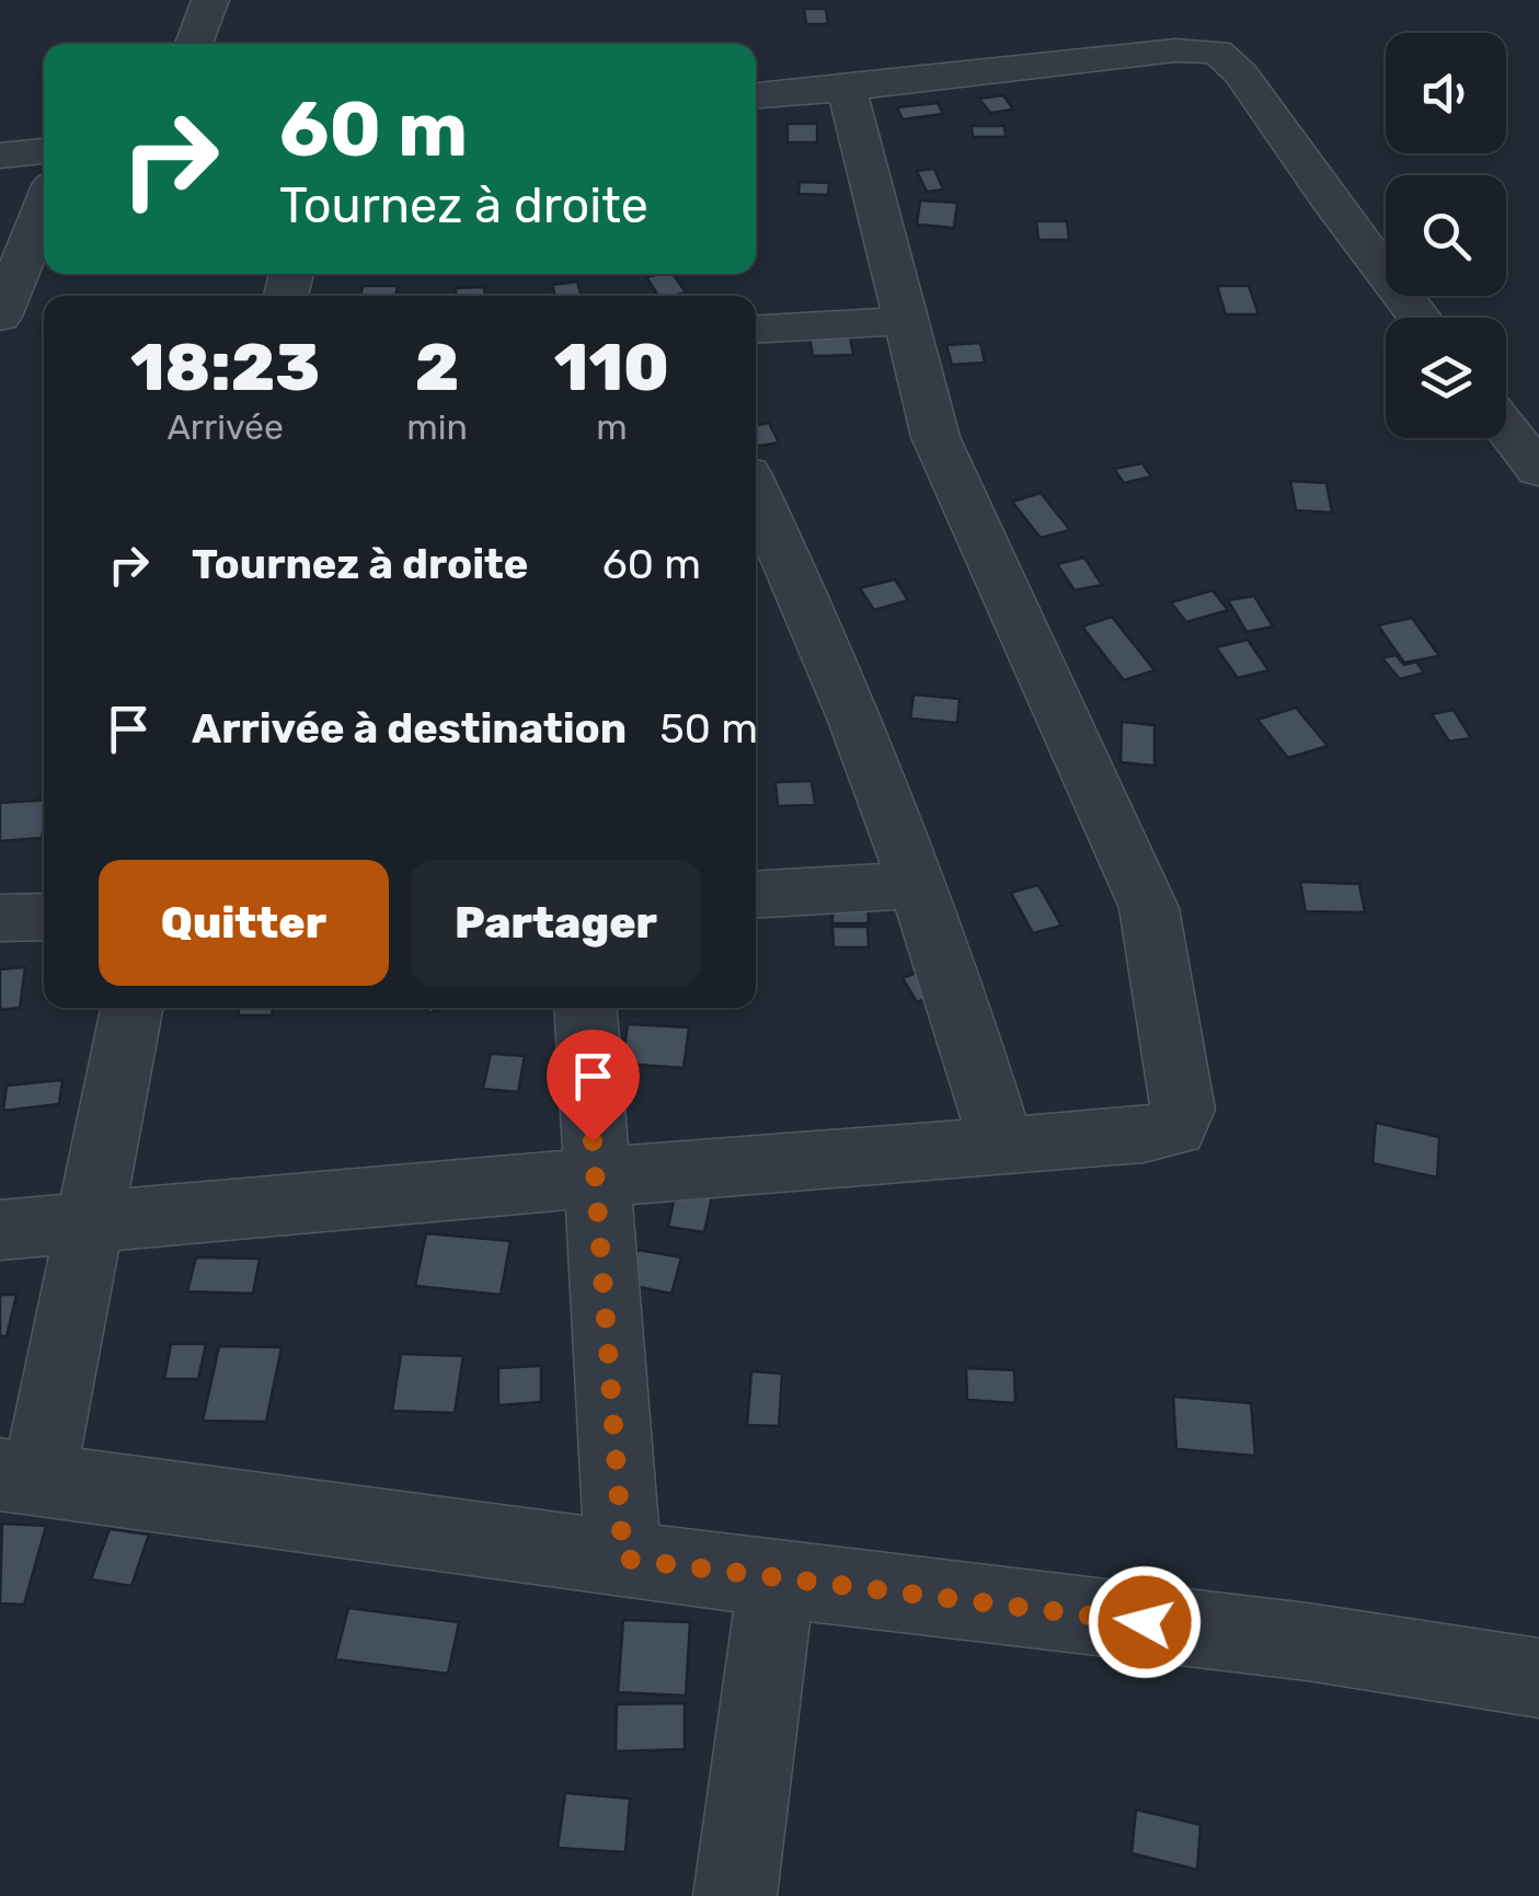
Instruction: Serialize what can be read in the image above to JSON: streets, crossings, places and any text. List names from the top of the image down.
{
  "page": {
    "turn": ["60 m", "Tournez à droite"],
    "eta": [
      "18:23",
      "Arrivée",
      "2",
      "min",
      "110",
      "m"
    ],
    "list": [
      {
        "name": "Tournez à droite",
        "value": "60 m"
      },
      {
        "name": "Arrivée à destination",
        "value": "50 m"
      }
    ],
    "buttons": ["Quitter", "Partager"]
  }
}
